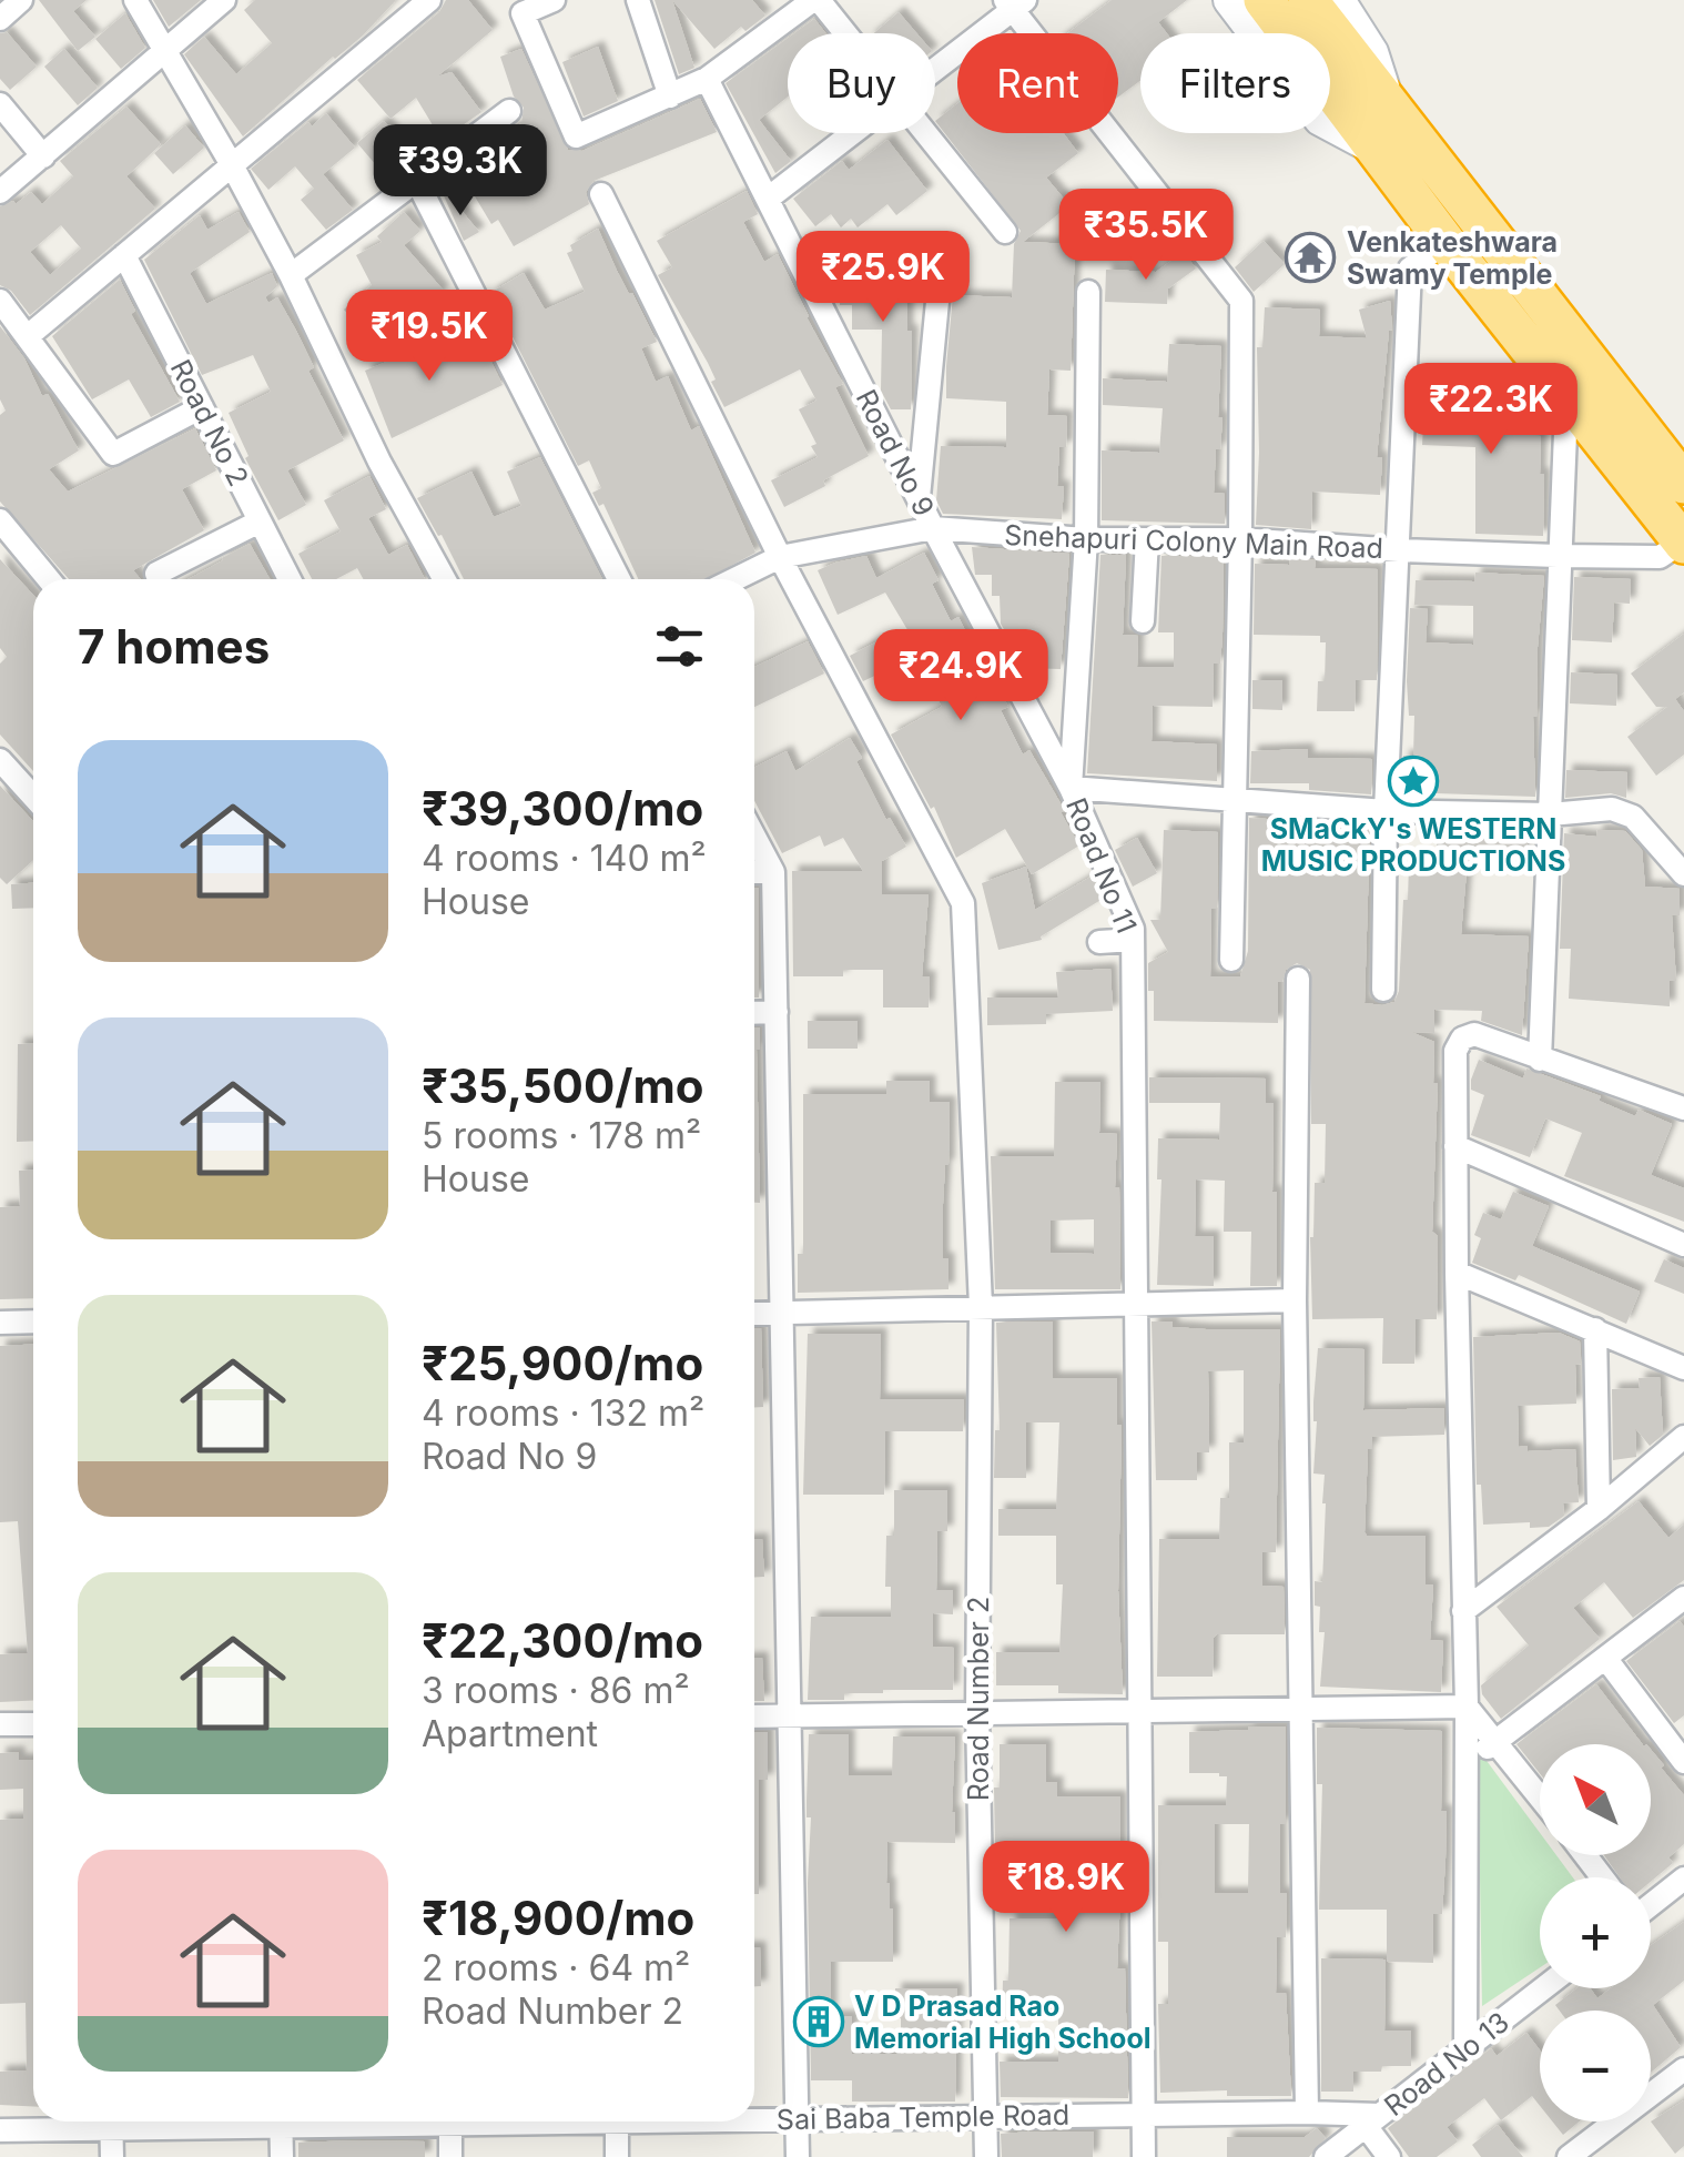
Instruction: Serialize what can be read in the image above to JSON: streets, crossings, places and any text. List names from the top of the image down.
{
  "streets": {
    "street": [
      "Road No 2",
      "Road No 9",
      "Snehapuri Colony Main Road",
      "Road No 11",
      "Road Number 2",
      "Road No 13",
      "Sai Baba Temple Road"
    ]
  },
  "crossings": [
    ["Road No 9", "Snehapuri Colony Main Road"],
    ["Road No 9", "Road No 11"],
    ["Snehapuri Colony Main Road", "Road No 11"],
    ["Snehapuri Colony Main Road", "Road Number 2"],
    ["Road No 11", "Sai Baba Temple Road"],
    ["Road Number 2", "Sai Baba Temple Road"],
    ["Road No 13", "Sai Baba Temple Road"]
  ],
  "places": {
    "temple": ["Venkateshwara Swamy Temple"],
    "place": ["SMaCkY's WESTERN MUSIC PRODUCTIONS"],
    "building": ["V D Prasad Rao Memorial High School"]
  },
  "north": "top left",
  "page": {
    "chip": ["Buy", "Rent", "Filters"],
    "price": [
      "₹39.3K",
      "₹35.5K",
      "₹25.9K",
      "₹19.5K",
      "₹22.3K",
      "₹24.9K",
      "₹18.9K"
    ],
    "heading": "7 homes",
    "list": [
      {
        "name": "₹39,300/mo",
        "note": "4 rooms · 140 m² · House"
      },
      {
        "name": "₹35,500/mo",
        "note": "5 rooms · 178 m² · House"
      },
      {
        "name": "₹25,900/mo",
        "note": "4 rooms · 132 m² · Road No 9"
      },
      {
        "name": "₹22,300/mo",
        "note": "3 rooms · 86 m² · Apartment"
      },
      {
        "name": "₹18,900/mo",
        "note": "2 rooms · 64 m² · Road Number 2"
      }
    ],
    "map_buttons": ["+", "−"]
  }
}
